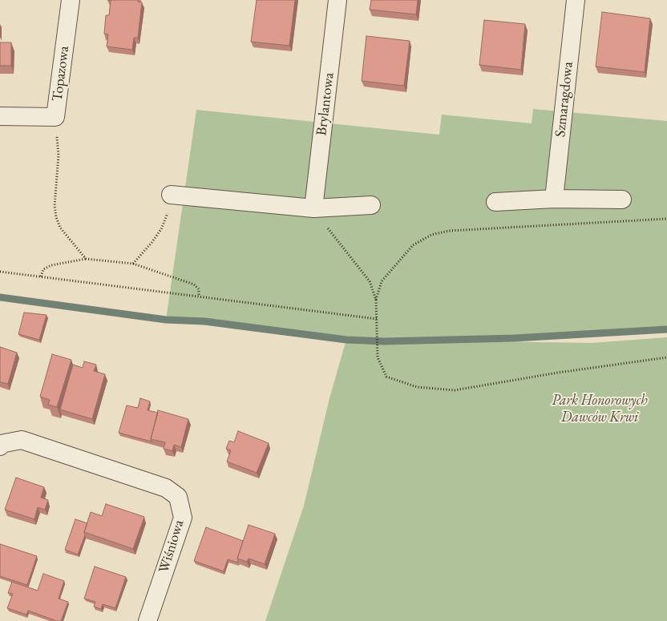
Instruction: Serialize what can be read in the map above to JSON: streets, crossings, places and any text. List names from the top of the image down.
{
  "streets": {
    "street": [
      "Topazowa",
      "Szmaragdowa",
      "Brylantowa",
      "Wiśniowa"
    ]
  },
  "parks": ["Park Honorowych Dawców Krwi"]
}
